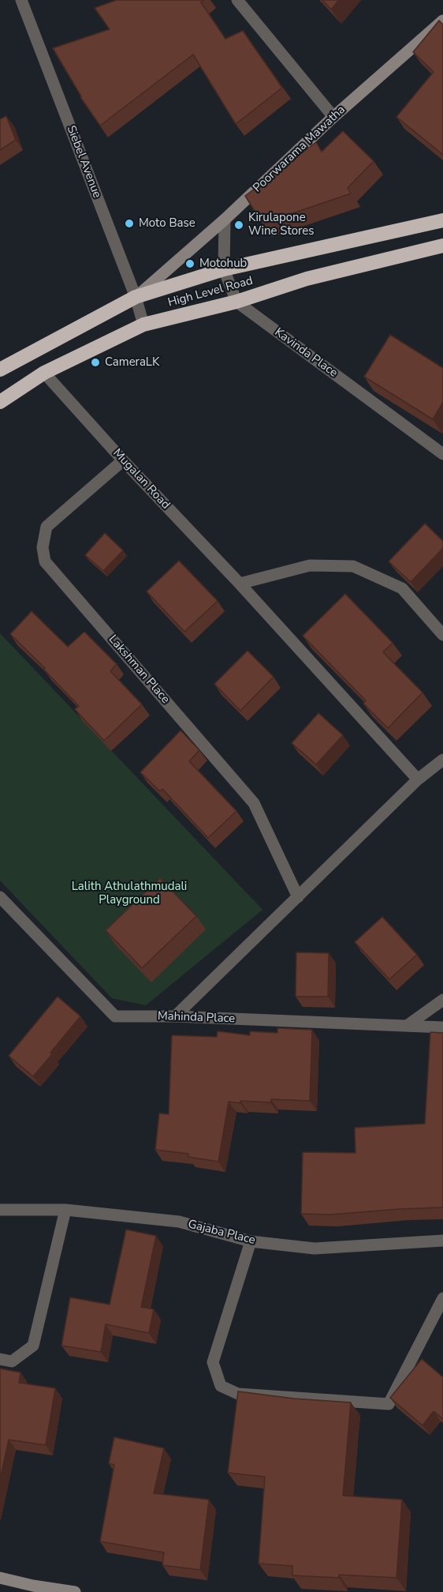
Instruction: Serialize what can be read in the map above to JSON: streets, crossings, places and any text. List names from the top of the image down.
{
  "streets": {
    "highway": ["High Level Road"],
    "main road": ["Poorwarama Mawatha"],
    "street": [
      "Siebel Avenue",
      "Kavinda Place",
      "Mugalan Road",
      "Lakshman Place",
      "Mahinda Place",
      "Gajaba Place"
    ]
  },
  "crossings": [
    ["Poorwarama Mawatha", "Siebel Avenue"],
    ["Poorwarama Mawatha", "High Level Road"],
    ["Siebel Avenue", "High Level Road"],
    ["High Level Road", "Kavinda Place"],
    ["High Level Road", "Mugalan Road"],
    ["Mugalan Road", "Lakshman Place"]
  ],
  "parks": ["Lalith Athulathmudali Playground"],
  "places": [
    "Moto Base",
    "Kirulapone Wine Stores",
    "Motohub",
    "CameraLK"
  ]
}
